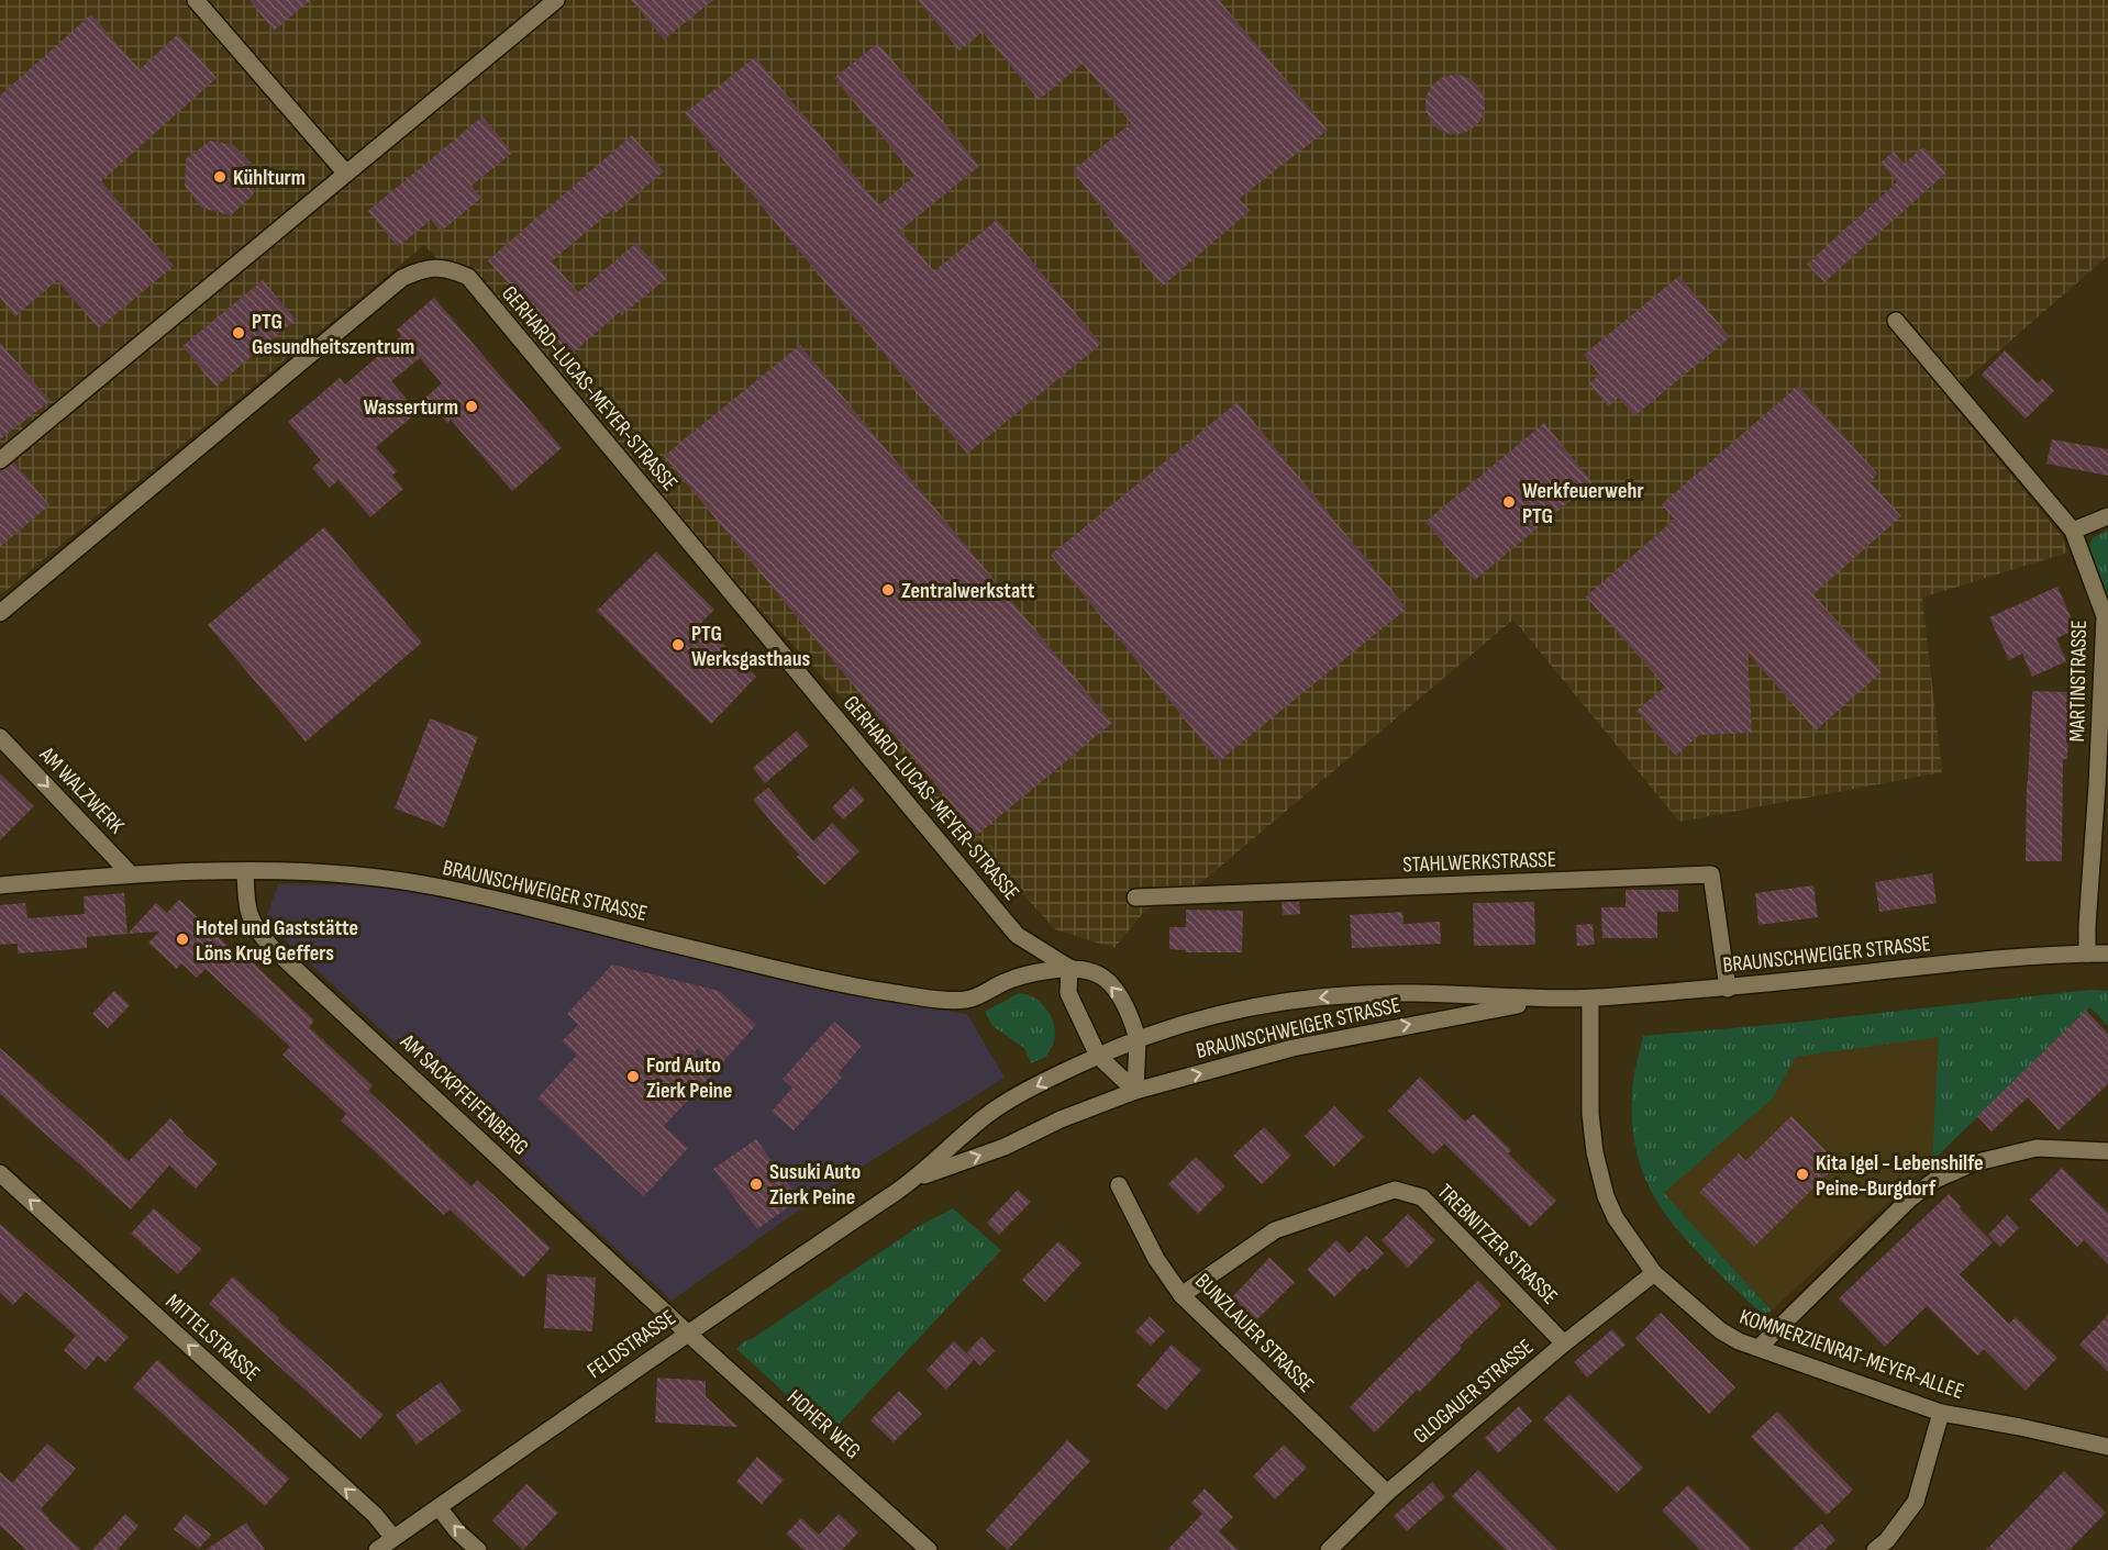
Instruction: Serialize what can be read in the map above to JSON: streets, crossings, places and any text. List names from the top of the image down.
{
  "streets": {
    "street": [
      "GERHARD-LUCAS-MEYER-STRASSE",
      "MARTINSTRASSE",
      "AM WALZWERK",
      "STAHLWERKSTRASSE",
      "BRAUNSCHWEIGER STRASSE",
      "AM SACKPFEIFENBERG",
      "TREBNITZER STRASSE",
      "BUNZLAUER STRASSE",
      "MITTELSTRASSE",
      "FELDSTRASSE",
      "KOMMERZIENRAT-MEYER-ALLEE",
      "GLOGAUER STRASSE",
      "HOHER WEG"
    ]
  },
  "crossings": [
    ["GERHARD-LUCAS-MEYER-STRASSE", "BRAUNSCHWEIGER STRASSE"],
    ["MARTINSTRASSE", "BRAUNSCHWEIGER STRASSE"],
    ["AM WALZWERK", "BRAUNSCHWEIGER STRASSE"],
    ["STAHLWERKSTRASSE", "BRAUNSCHWEIGER STRASSE"],
    ["BRAUNSCHWEIGER STRASSE", "AM SACKPFEIFENBERG"],
    ["BRAUNSCHWEIGER STRASSE", "FELDSTRASSE"],
    ["BRAUNSCHWEIGER STRASSE", "KOMMERZIENRAT-MEYER-ALLEE"],
    ["AM SACKPFEIFENBERG", "FELDSTRASSE"],
    ["AM SACKPFEIFENBERG", "HOHER WEG"],
    ["TREBNITZER STRASSE", "BUNZLAUER STRASSE"],
    ["TREBNITZER STRASSE", "GLOGAUER STRASSE"],
    ["BUNZLAUER STRASSE", "GLOGAUER STRASSE"],
    ["MITTELSTRASSE", "FELDSTRASSE"],
    ["FELDSTRASSE", "HOHER WEG"],
    ["KOMMERZIENRAT-MEYER-ALLEE", "GLOGAUER STRASSE"]
  ],
  "one_way": ["AM WALZWERK", "MITTELSTRASSE"],
  "places": [
    "Kühlturm",
    "PTG Gesundheitszentrum",
    "Wasserturm",
    "Werkfeuerwehr PTG",
    "Zentralwerkstatt",
    "PTG Werksgasthaus",
    "Hotel und Gaststätte Löns Krug Geffers",
    "Ford Auto Zierk Peine",
    "Kita Igel - Lebenshilfe Peine-Burgdorf",
    "Susuki Auto Zierk Peine"
  ]
}
